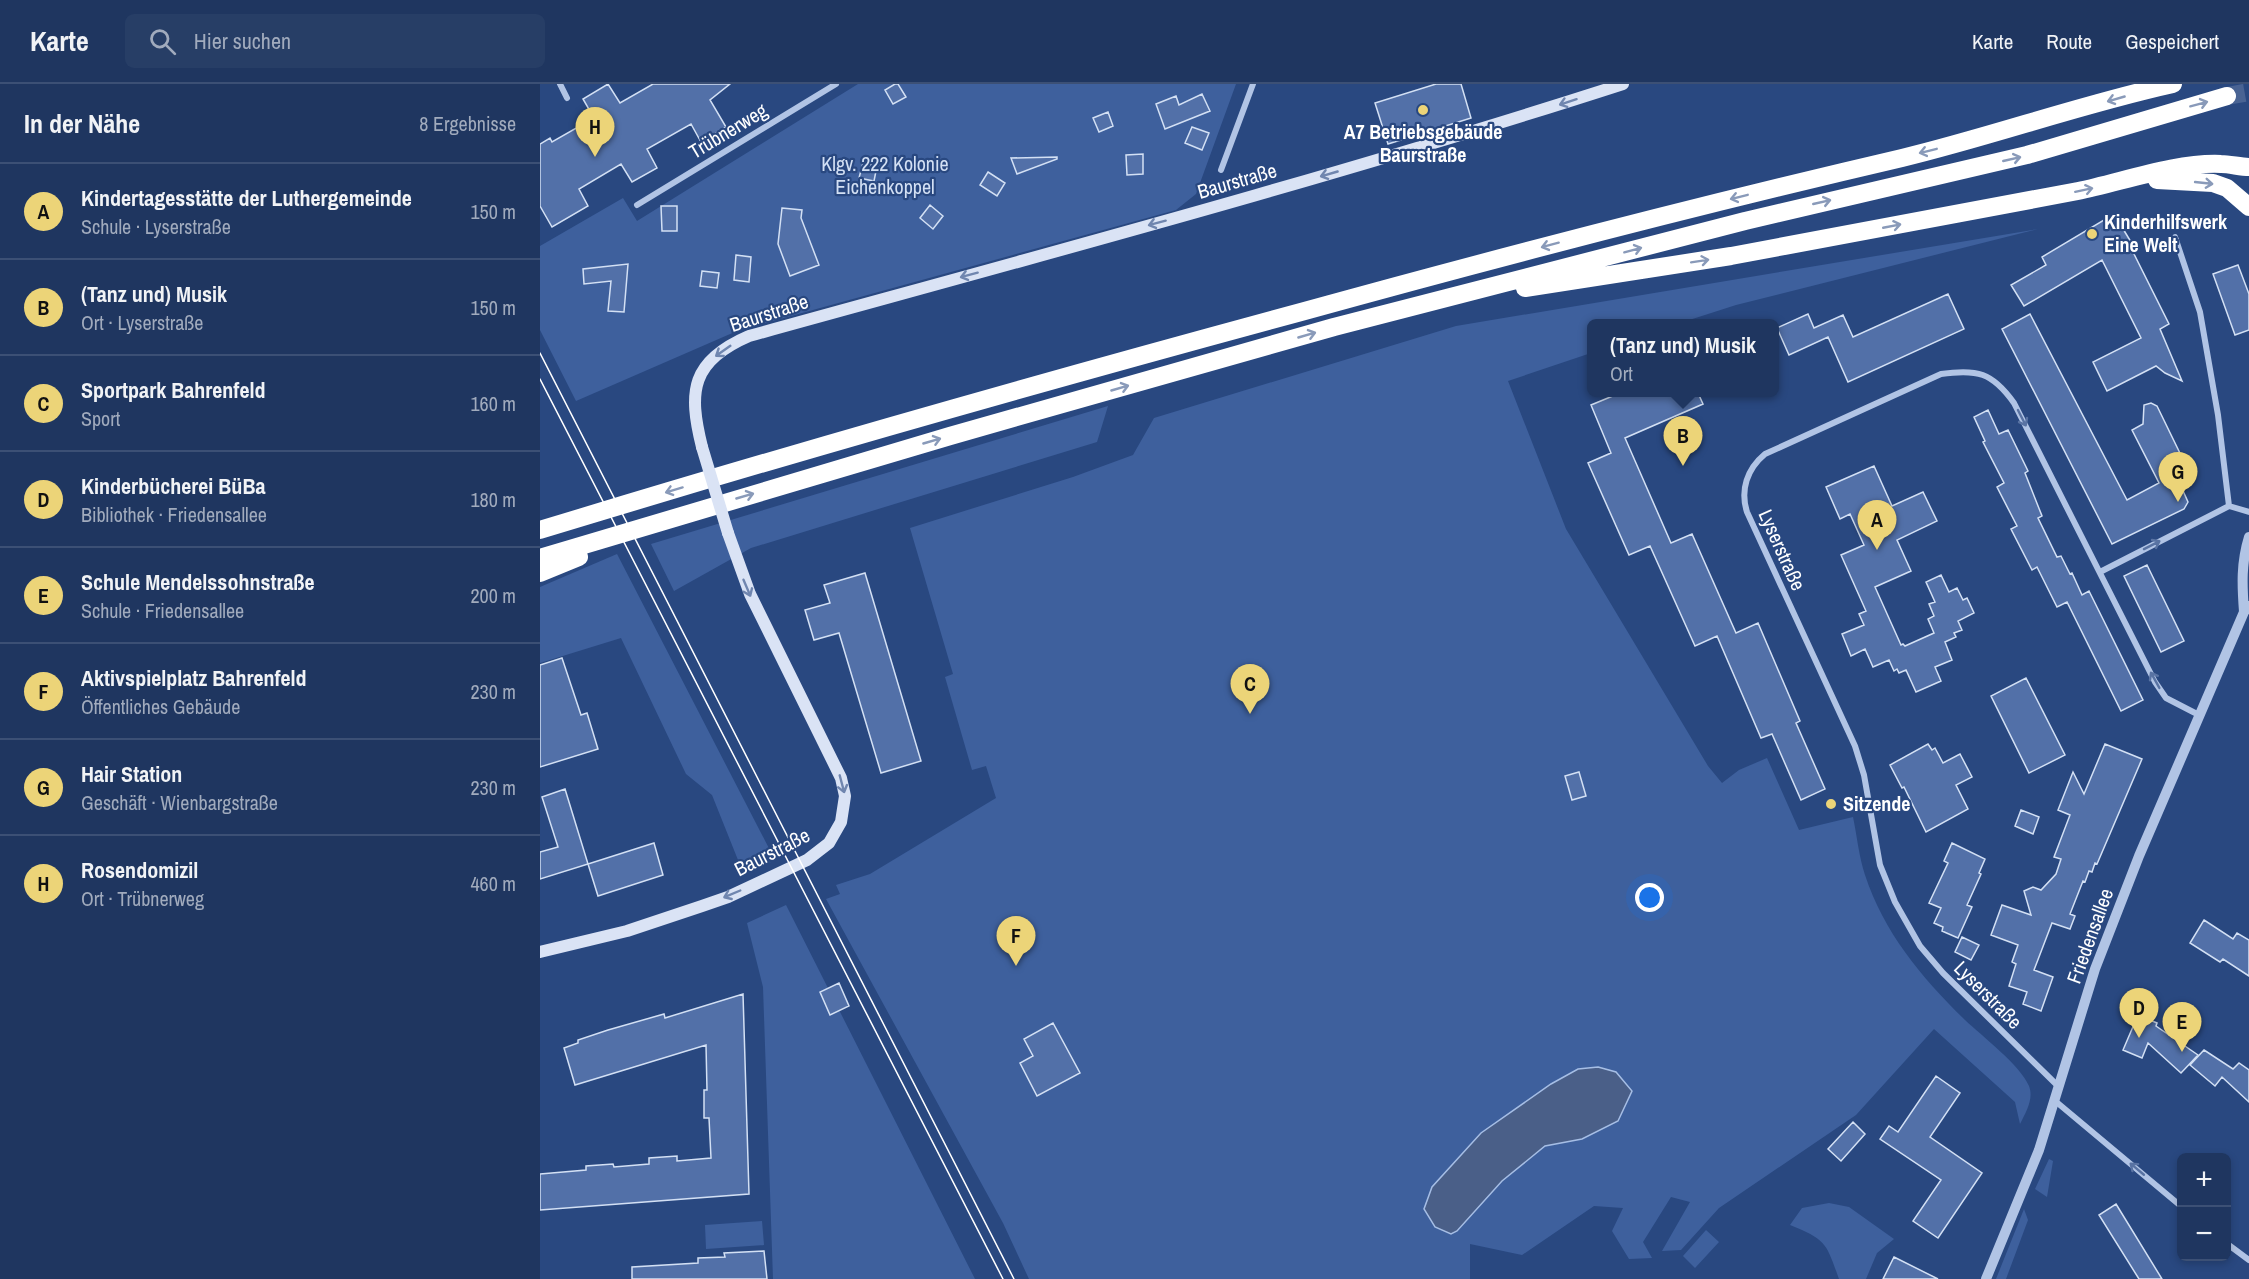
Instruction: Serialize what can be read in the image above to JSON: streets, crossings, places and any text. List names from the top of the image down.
{
  "streets": {
    "main road": ["Baurstraße"],
    "street": ["Trübnerweg", "Lyserstraße", "Friedensallee"]
  },
  "crossings": [
    ["Lyserstraße", "Friedensallee"]
  ],
  "parks": ["Klgv. 222 Kolonie Eichenkoppel"],
  "places": ["A7 Betriebsgebäude Baurstraße", "Kinderhilfswerk Eine Welt", "Sitzende"],
  "page": {
    "header": "Karte",
    "search": "Hier suchen",
    "nav": ["Karte", "Route", "Gespeichert"],
    "heading": ["In der Nähe", "8 Ergebnisse"],
    "pins": [
      "H",
      "B",
      "G",
      "A",
      "C",
      "F",
      "D",
      "E"
    ],
    "list": [
      {
        "mark": "A",
        "name": "Kindertagesstätte der Luthergemeinde",
        "note": "Schule · Lyserstraße",
        "value": "150 m"
      },
      {
        "mark": "B",
        "name": "(Tanz und) Musik",
        "note": "Ort · Lyserstraße",
        "value": "150 m"
      },
      {
        "mark": "C",
        "name": "Sportpark Bahrenfeld",
        "note": "Sport",
        "value": "160 m"
      },
      {
        "mark": "D",
        "name": "Kinderbücherei BüBa",
        "note": "Bibliothek · Friedensallee",
        "value": "180 m"
      },
      {
        "mark": "E",
        "name": "Schule Mendelssohnstraße",
        "note": "Schule · Friedensallee",
        "value": "200 m"
      },
      {
        "mark": "F",
        "name": "Aktivspielplatz Bahrenfeld",
        "note": "Öffentliches Gebäude",
        "value": "230 m"
      },
      {
        "mark": "G",
        "name": "Hair Station",
        "note": "Geschäft · Wienbargstraße",
        "value": "230 m"
      },
      {
        "mark": "H",
        "name": "Rosendomizil",
        "note": "Ort · Trübnerweg",
        "value": "460 m"
      }
    ],
    "popup": ["(Tanz und) Musik", "Ort"],
    "map_buttons": ["+", "−"]
  }
}
